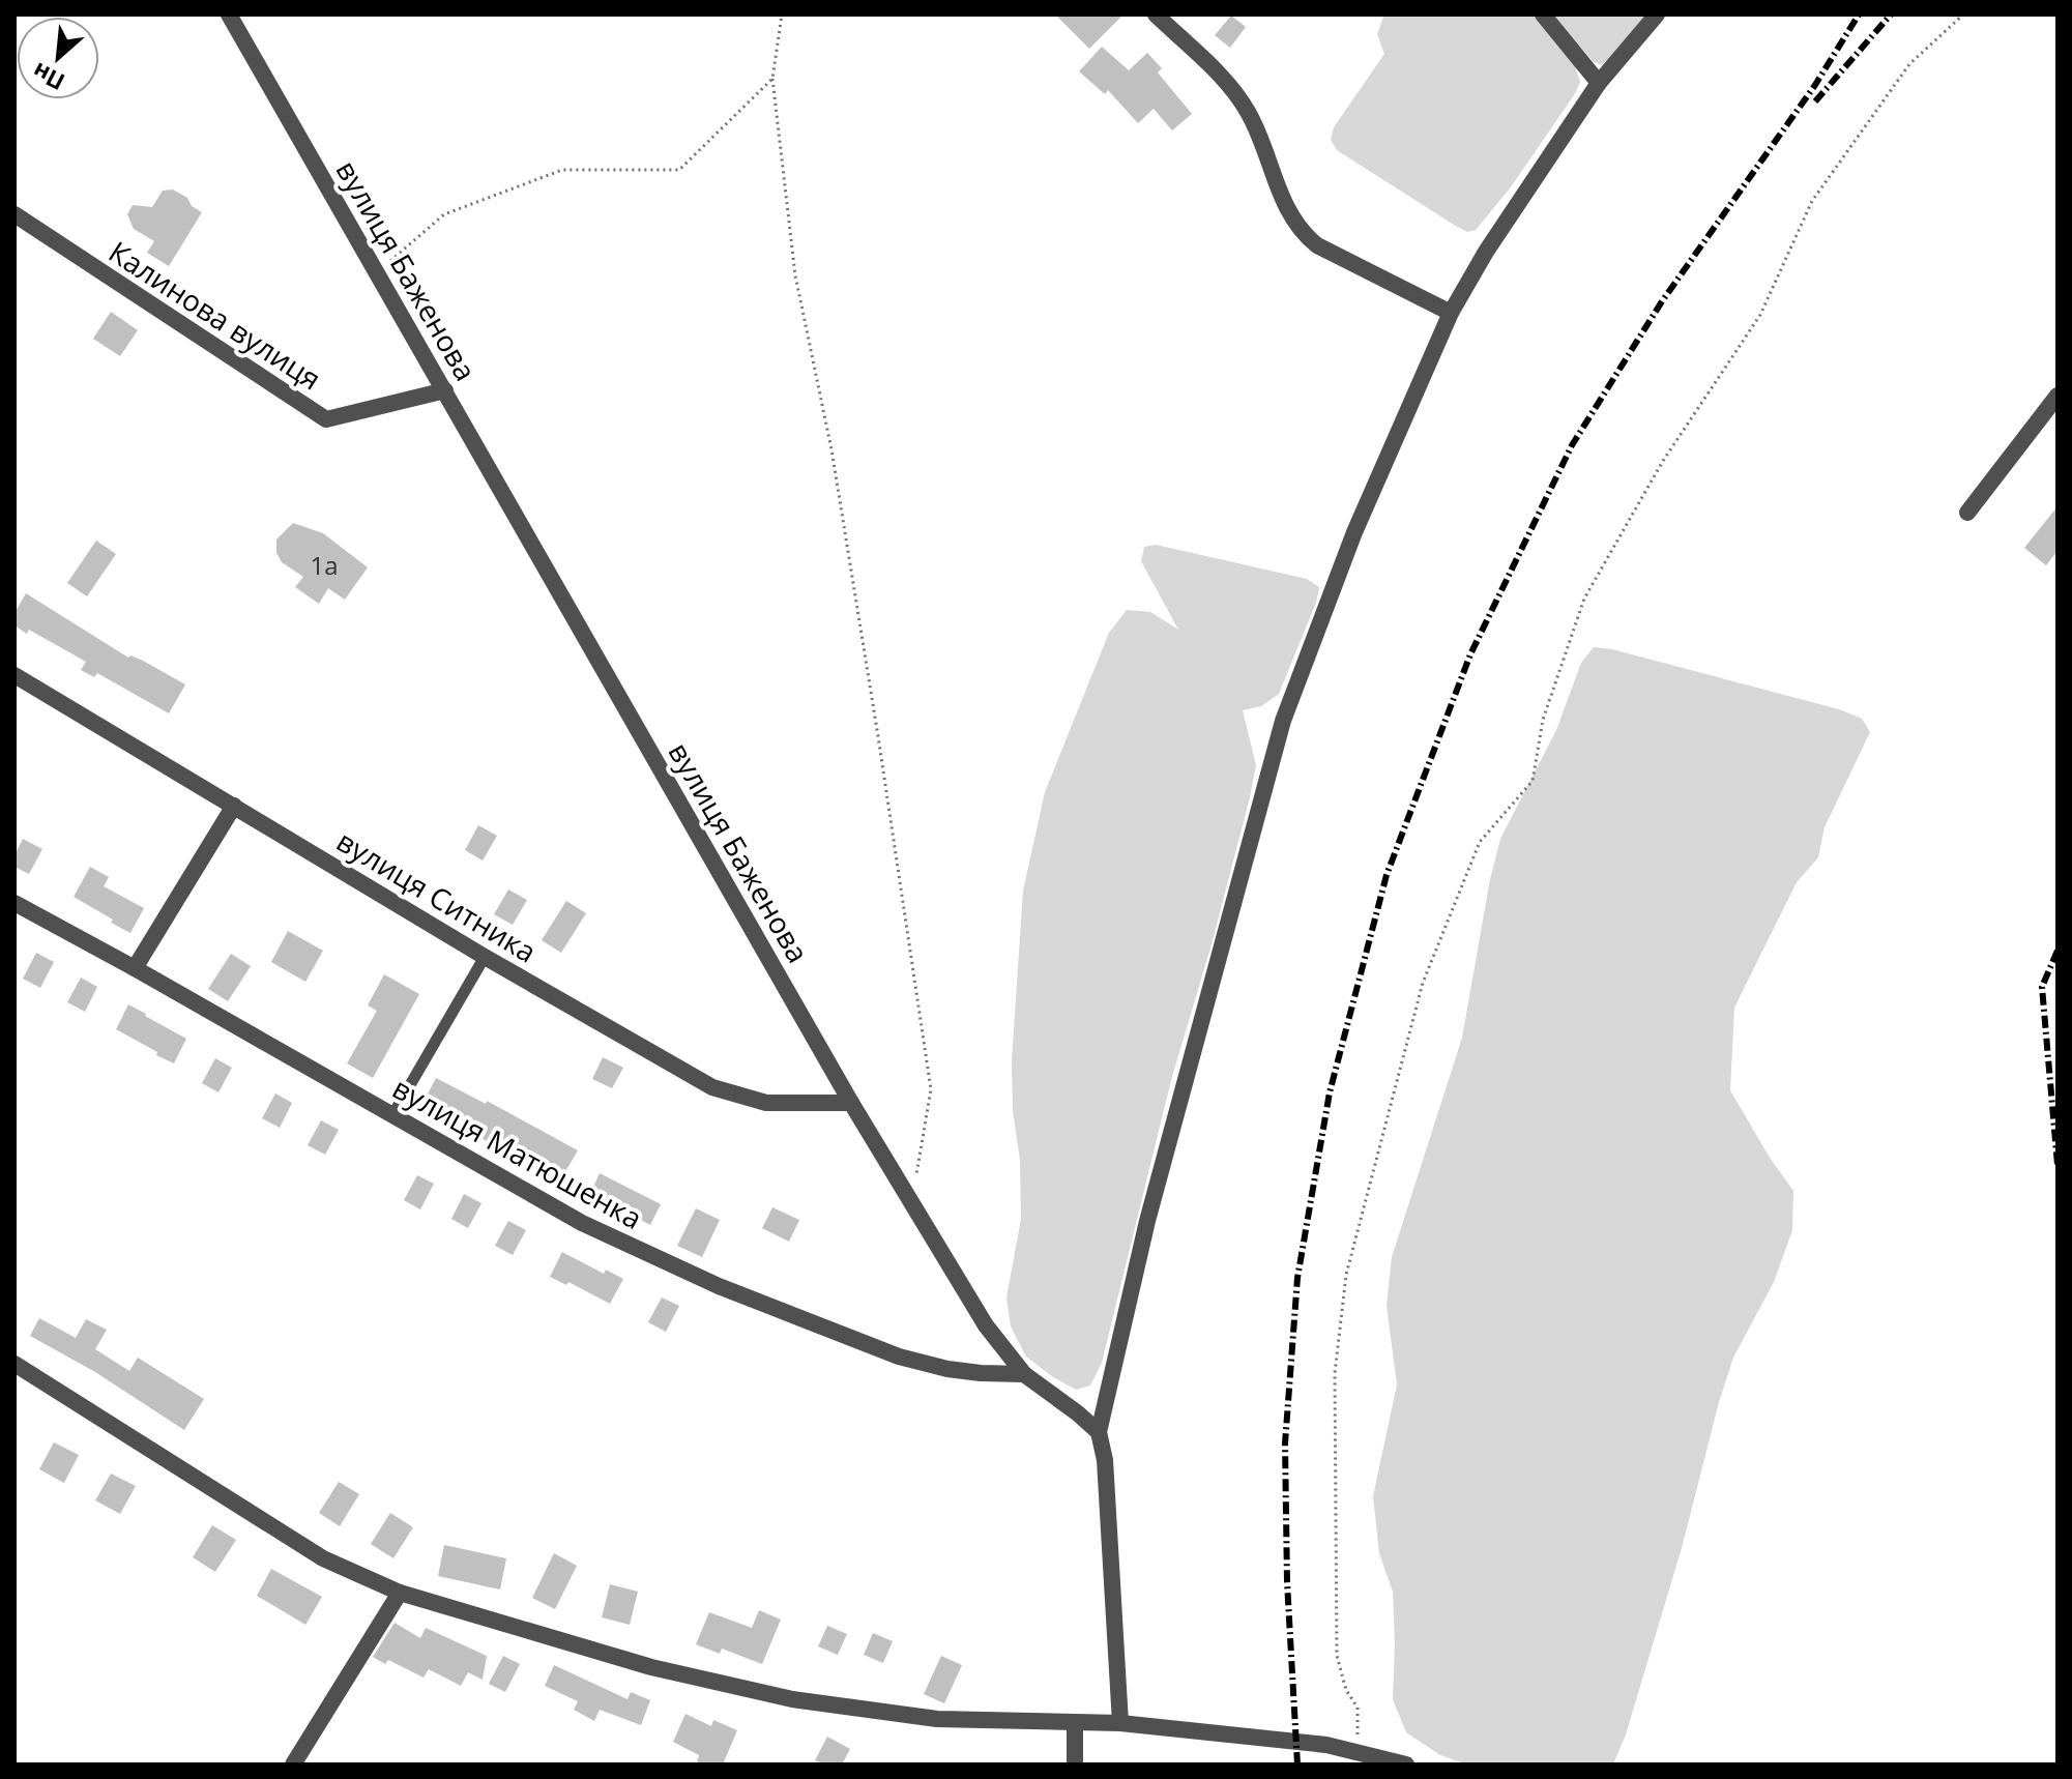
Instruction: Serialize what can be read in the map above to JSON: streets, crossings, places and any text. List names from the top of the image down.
{
  "streets": {
    "street": [
      "вулиця Баженова",
      "Калинова вулиця",
      "вулиця Ситника",
      "вулиця Матюшенка"
    ]
  },
  "crossings": [
    ["вулиця Баженова", "Калинова вулиця"],
    ["вулиця Баженова", "вулиця Ситника"],
    ["вулиця Баженова", "вулиця Матюшенка"]
  ],
  "house_numbers": ["1а"],
  "north": "bottom left"
}
